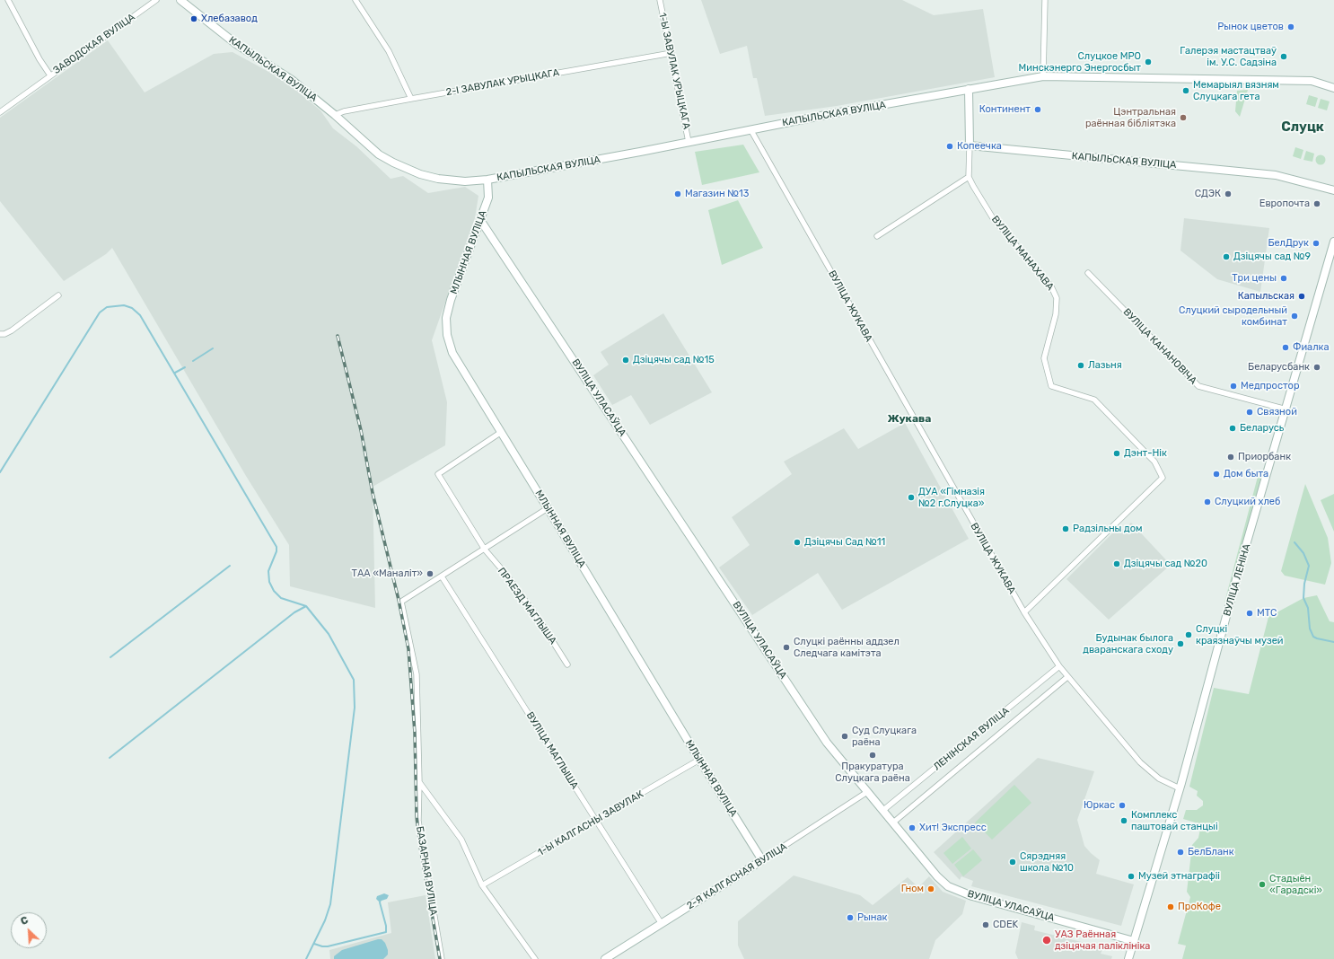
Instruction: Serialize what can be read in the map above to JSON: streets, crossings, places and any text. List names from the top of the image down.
{
  "streets": {
    "main road": [
      "КАПЫЛЬСКАЯ ВУЛІЦА",
      "МЛЫННАЯ ВУЛІЦА",
      "ВУЛІЦА УЛАСАЎЦА",
      "ВУЛІЦА ЛЕНІНА",
      "2-Я КАЛГАСНАЯ ВУЛІЦА"
    ],
    "street": [
      "ЗАВОДСКАЯ ВУЛІЦА",
      "1-Ы ЗАВУЛАК УРЫЦКАГА",
      "2-І ЗАВУЛАК УРЫЦКАГА",
      "ВУЛІЦА МАНАХАВА",
      "ВУЛІЦА ЖУКАВА",
      "ВУЛІЦА КАНАНОВІЧА",
      "ПРАЕЗД МАГЛЫША",
      "ЛЕНІНСКАЯ ВУЛІЦА",
      "ВУЛІЦА МАГЛЫША",
      "1-Ы КАЛГАСНЫ ЗАВУЛАК",
      "БАЗАРНАЯ ВУЛІЦА"
    ]
  },
  "crossings": [
    ["КАПЫЛЬСКАЯ ВУЛІЦА", "1-Ы ЗАВУЛАК УРЫЦКАГА"],
    ["КАПЫЛЬСКАЯ ВУЛІЦА", "2-І ЗАВУЛАК УРЫЦКАГА"],
    ["КАПЫЛЬСКАЯ ВУЛІЦА", "МЛЫННАЯ ВУЛІЦА"],
    ["КАПЫЛЬСКАЯ ВУЛІЦА", "ВУЛІЦА МАНАХАВА"],
    ["КАПЫЛЬСКАЯ ВУЛІЦА", "ВУЛІЦА ЖУКАВА"],
    ["1-Ы ЗАВУЛАК УРЫЦКАГА", "2-І ЗАВУЛАК УРЫЦКАГА"],
    ["МЛЫННАЯ ВУЛІЦА", "ВУЛІЦА УЛАСАЎЦА"],
    ["МЛЫННАЯ ВУЛІЦА", "ПРАЕЗД МАГЛЫША"],
    ["МЛЫННАЯ ВУЛІЦА", "1-Ы КАЛГАСНЫ ЗАВУЛАК"],
    ["МЛЫННАЯ ВУЛІЦА", "2-Я КАЛГАСНАЯ ВУЛІЦА"],
    ["ВУЛІЦА МАНАХАВА", "ВУЛІЦА ЖУКАВА"],
    ["ВУЛІЦА ЖУКАВА", "ВУЛІЦА ЛЕНІНА"],
    ["ВУЛІЦА ЖУКАВА", "ЛЕНІНСКАЯ ВУЛІЦА"],
    ["ВУЛІЦА КАНАНОВІЧА", "ВУЛІЦА ЛЕНІНА"],
    ["ВУЛІЦА УЛАСАЎЦА", "ВУЛІЦА ЛЕНІНА"],
    ["ВУЛІЦА УЛАСАЎЦА", "ЛЕНІНСКАЯ ВУЛІЦА"],
    ["ВУЛІЦА УЛАСАЎЦА", "2-Я КАЛГАСНАЯ ВУЛІЦА"],
    ["ВУЛІЦА МАГЛЫША", "1-Ы КАЛГАСНЫ ЗАВУЛАК"],
    ["ВУЛІЦА МАГЛЫША", "БАЗАРНАЯ ВУЛІЦА"],
    ["ВУЛІЦА МАГЛЫША", "2-Я КАЛГАСНАЯ ВУЛІЦА"]
  ],
  "districts": ["Слуцк", "Жукава"],
  "places": [
    "Хлебазавод",
    "Рынок цветов",
    "Галерэя мастацтваў ім. У.С. Садзіна",
    "Слуцкое МРО Минскэнерго Энергосбыт",
    "Мемарыял вязням Слуцкага гета",
    "Континент",
    "Цэнтральная раённая бібліятэка",
    "Копеечка",
    "Магазин №13",
    "СДЭК",
    "Европочта",
    "БелДрук",
    "Дзіцячы сад №9",
    "Три цены",
    "Капыльская",
    "Слуцкий сыродельный комбинат",
    "Фиалка",
    "Дзіцячы сад №15",
    "Лазьня",
    "Беларусбанк",
    "Медпростор",
    "Связной",
    "Беларусь",
    "Дэнт-Нік",
    "Приорбанк",
    "Дом быта",
    "ДУА «Гімназія №2 г.Слуцка»",
    "Слуцкий хлеб",
    "Радзільны дом",
    "Дзіцячы Сад №11",
    "Дзіцячы сад №20",
    "ТАА «Маналіт»",
    "МТС",
    "Слуцкі краязнаўчы музей",
    "Будынак былога дваранскага сходу",
    "Слуцкі раённы аддзел Следчага камітэта",
    "Суд Слуцкага раёна",
    "Пракуратура Слуцкага раёна",
    "Юркас",
    "Комплекс паштовай станцыі",
    "Хит! Экспресс",
    "БелБланк",
    "Сярэдняя школа №10",
    "Музей этнаграфіі",
    "Стадыён «Гарадскі»",
    "Гном",
    "ПроКофе",
    "Рынак",
    "CDEK",
    "УАЗ Раённая дзіцячая паліклініка"
  ],
  "north": "top left"
}
